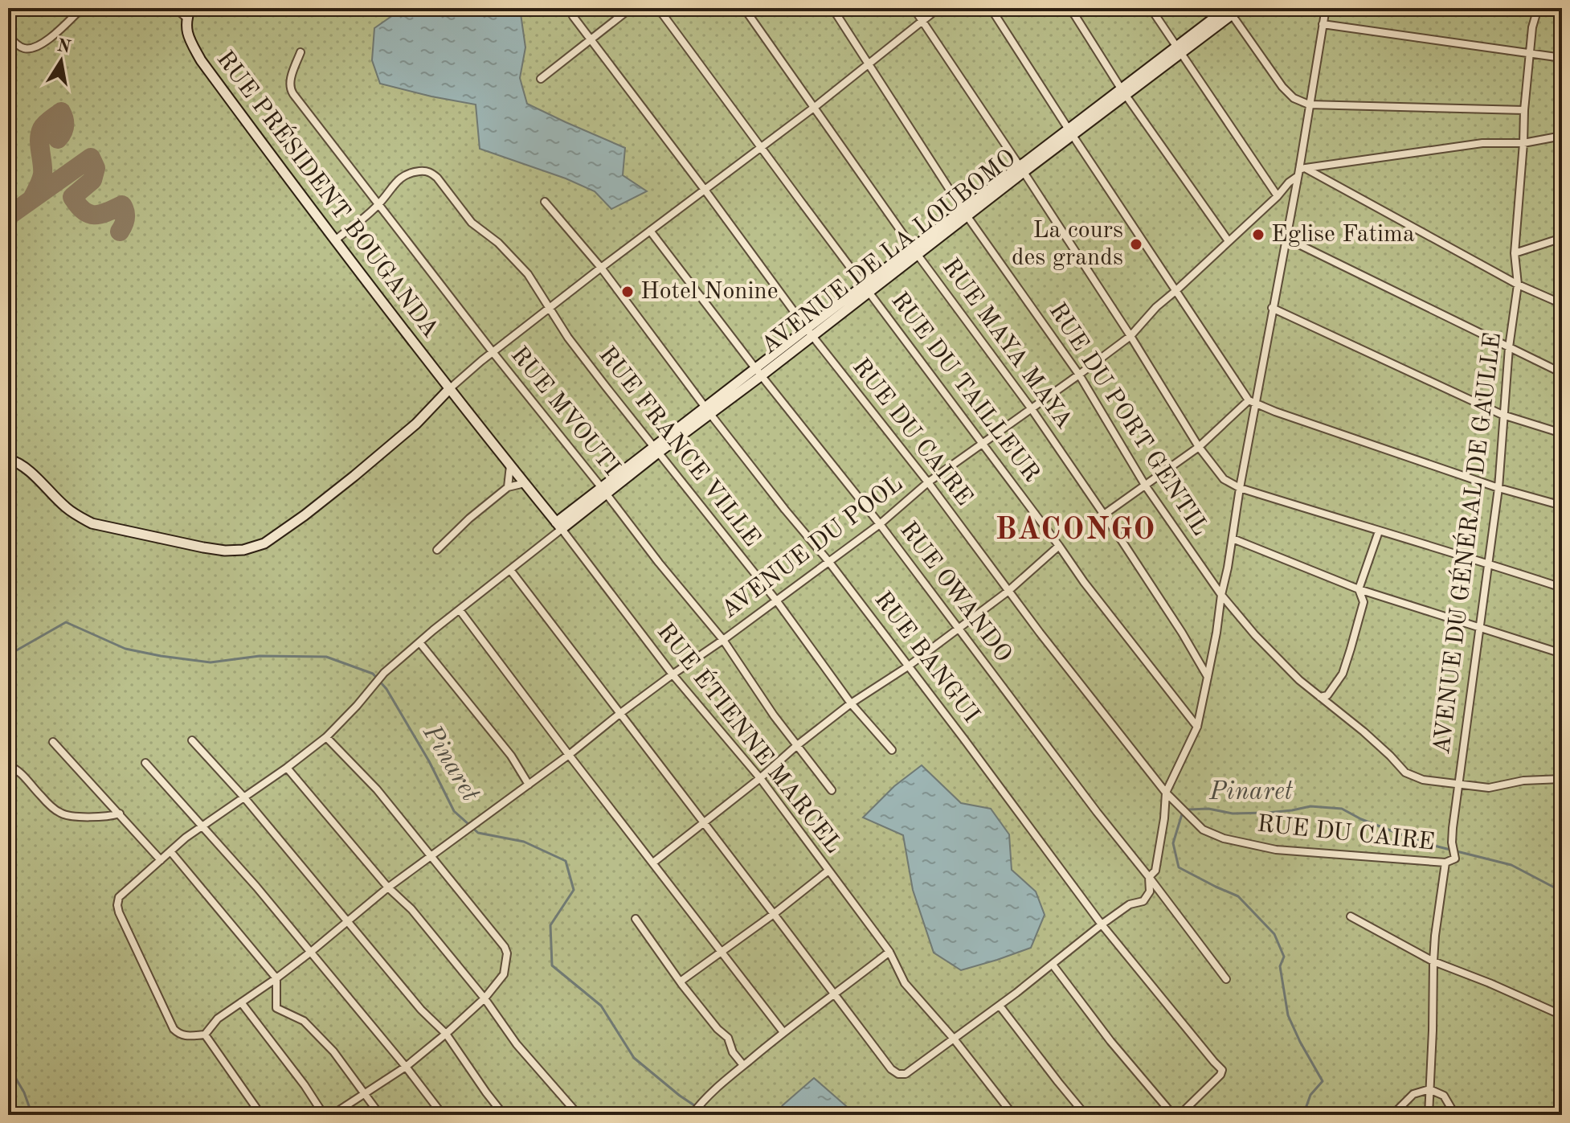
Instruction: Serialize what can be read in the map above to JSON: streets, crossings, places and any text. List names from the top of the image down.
{
  "streets": {
    "street": [
      "RUE PRÉSIDENT BOUGANDA",
      "AVENUE DE LA LOUBOMO",
      "RUE MAYA MAYA",
      "RUE DU TAILLEUR",
      "RUE MVOUTI",
      "RUE DU PORT GENTIL",
      "RUE DU CAIRE",
      "RUE FRANCE VILLE",
      "AVENUE DU GÉNÉRAL DE GAULLE",
      "AVENUE DU POOL",
      "RUE OWANDO",
      "RUE BANGUI",
      "RUE ÉTIENNE MARCEL"
    ]
  },
  "crossings": [
    ["RUE PRÉSIDENT BOUGANDA", "RUE ÉTIENNE MARCEL"],
    ["AVENUE DE LA LOUBOMO", "RUE MAYA MAYA"],
    ["AVENUE DE LA LOUBOMO", "RUE DU TAILLEUR"],
    ["AVENUE DE LA LOUBOMO", "RUE MVOUTI"],
    ["AVENUE DE LA LOUBOMO", "RUE DU PORT GENTIL"],
    ["AVENUE DE LA LOUBOMO", "RUE DU CAIRE"],
    ["AVENUE DE LA LOUBOMO", "RUE FRANCE VILLE"],
    ["AVENUE DE LA LOUBOMO", "RUE OWANDO"],
    ["AVENUE DE LA LOUBOMO", "RUE BANGUI"],
    ["AVENUE DE LA LOUBOMO", "RUE ÉTIENNE MARCEL"],
    ["RUE MAYA MAYA", "AVENUE DU POOL"],
    ["RUE DU TAILLEUR", "AVENUE DU POOL"],
    ["RUE MVOUTI", "RUE FRANCE VILLE"],
    ["RUE MVOUTI", "AVENUE DU POOL"],
    ["RUE DU PORT GENTIL", "AVENUE DU GÉNÉRAL DE GAULLE"],
    ["RUE DU PORT GENTIL", "AVENUE DU POOL"],
    ["RUE DU CAIRE", "AVENUE DU GÉNÉRAL DE GAULLE"],
    ["RUE DU CAIRE", "AVENUE DU POOL"],
    ["RUE FRANCE VILLE", "AVENUE DU POOL"],
    ["AVENUE DU POOL", "RUE OWANDO"],
    ["AVENUE DU POOL", "RUE BANGUI"],
    ["AVENUE DU POOL", "RUE ÉTIENNE MARCEL"]
  ],
  "districts": ["BACONGO"],
  "water": ["Pinaret"],
  "places": ["Eglise Fatima", "La cours des grands", "Hotel Nonine"],
  "north": "top"
}
